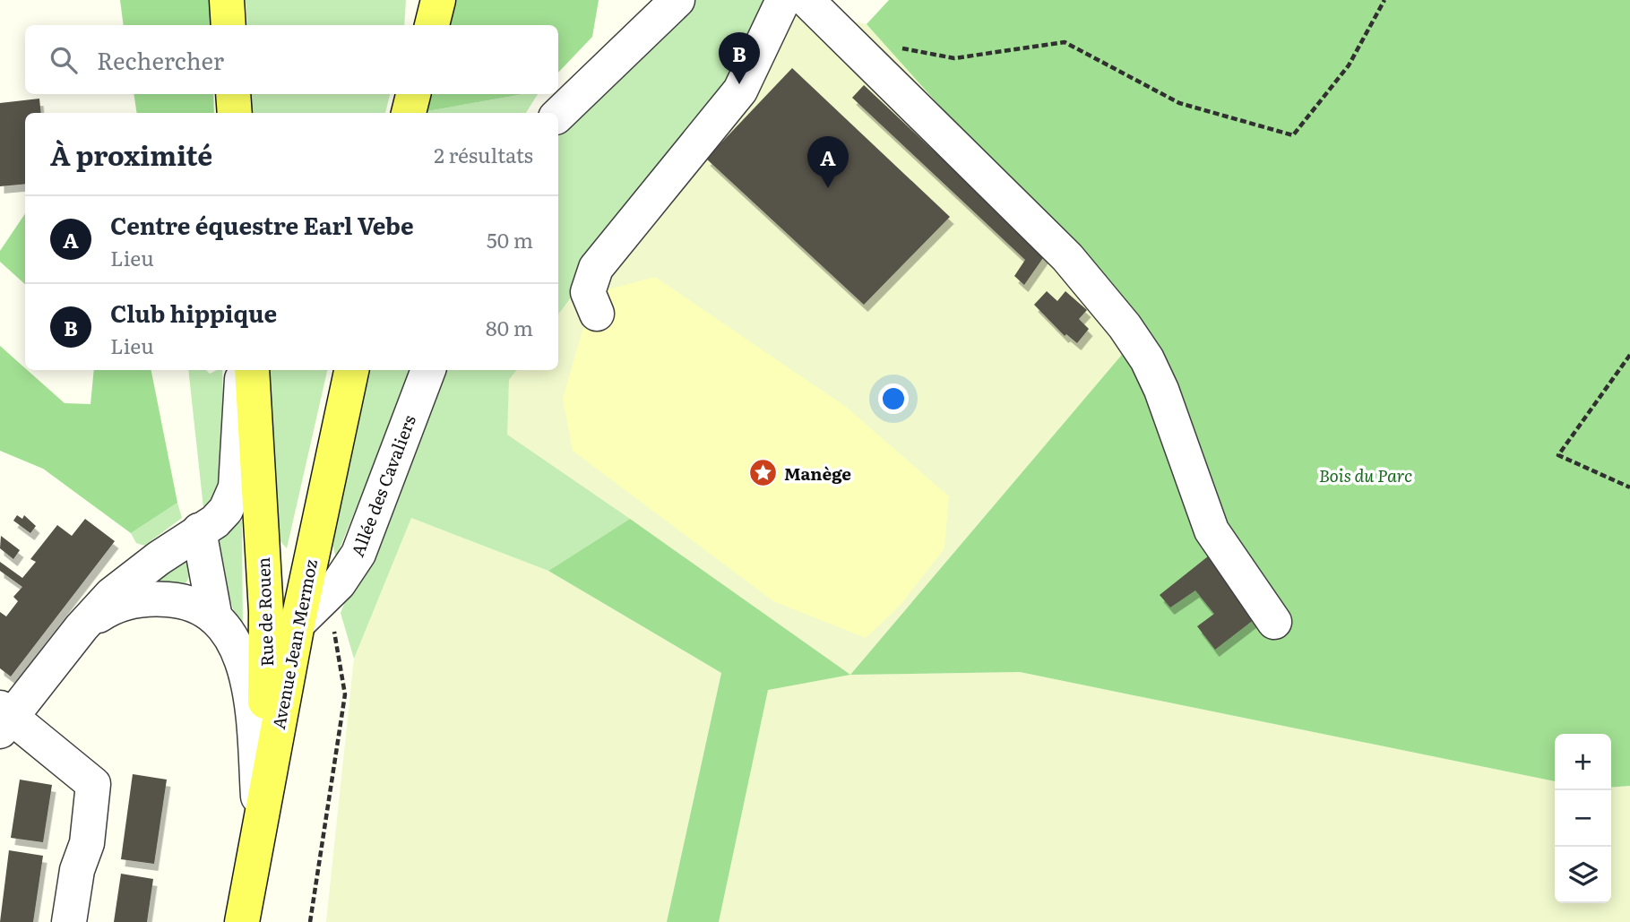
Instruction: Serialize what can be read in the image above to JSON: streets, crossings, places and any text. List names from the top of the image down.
{
  "streets": {
    "main road": ["Rue de Rouen", "Avenue Jean Mermoz"],
    "street": ["Allée des Cavaliers"]
  },
  "crossings": [
    ["Allée des Cavaliers", "Avenue Jean Mermoz"],
    ["Rue de Rouen", "Avenue Jean Mermoz"]
  ],
  "parks": ["Bois du Parc"],
  "places": {
    "place": ["Manège"]
  },
  "page": {
    "search": "Rechercher",
    "pins": ["B", "A"],
    "heading": ["À proximité", "2 résultats"],
    "list": [
      {
        "mark": "A",
        "name": "Centre équestre Earl Vebe",
        "note": "Lieu",
        "value": "50 m"
      },
      {
        "mark": "B",
        "name": "Club hippique",
        "note": "Lieu",
        "value": "80 m"
      }
    ],
    "map_buttons": ["+", "−"]
  }
}
